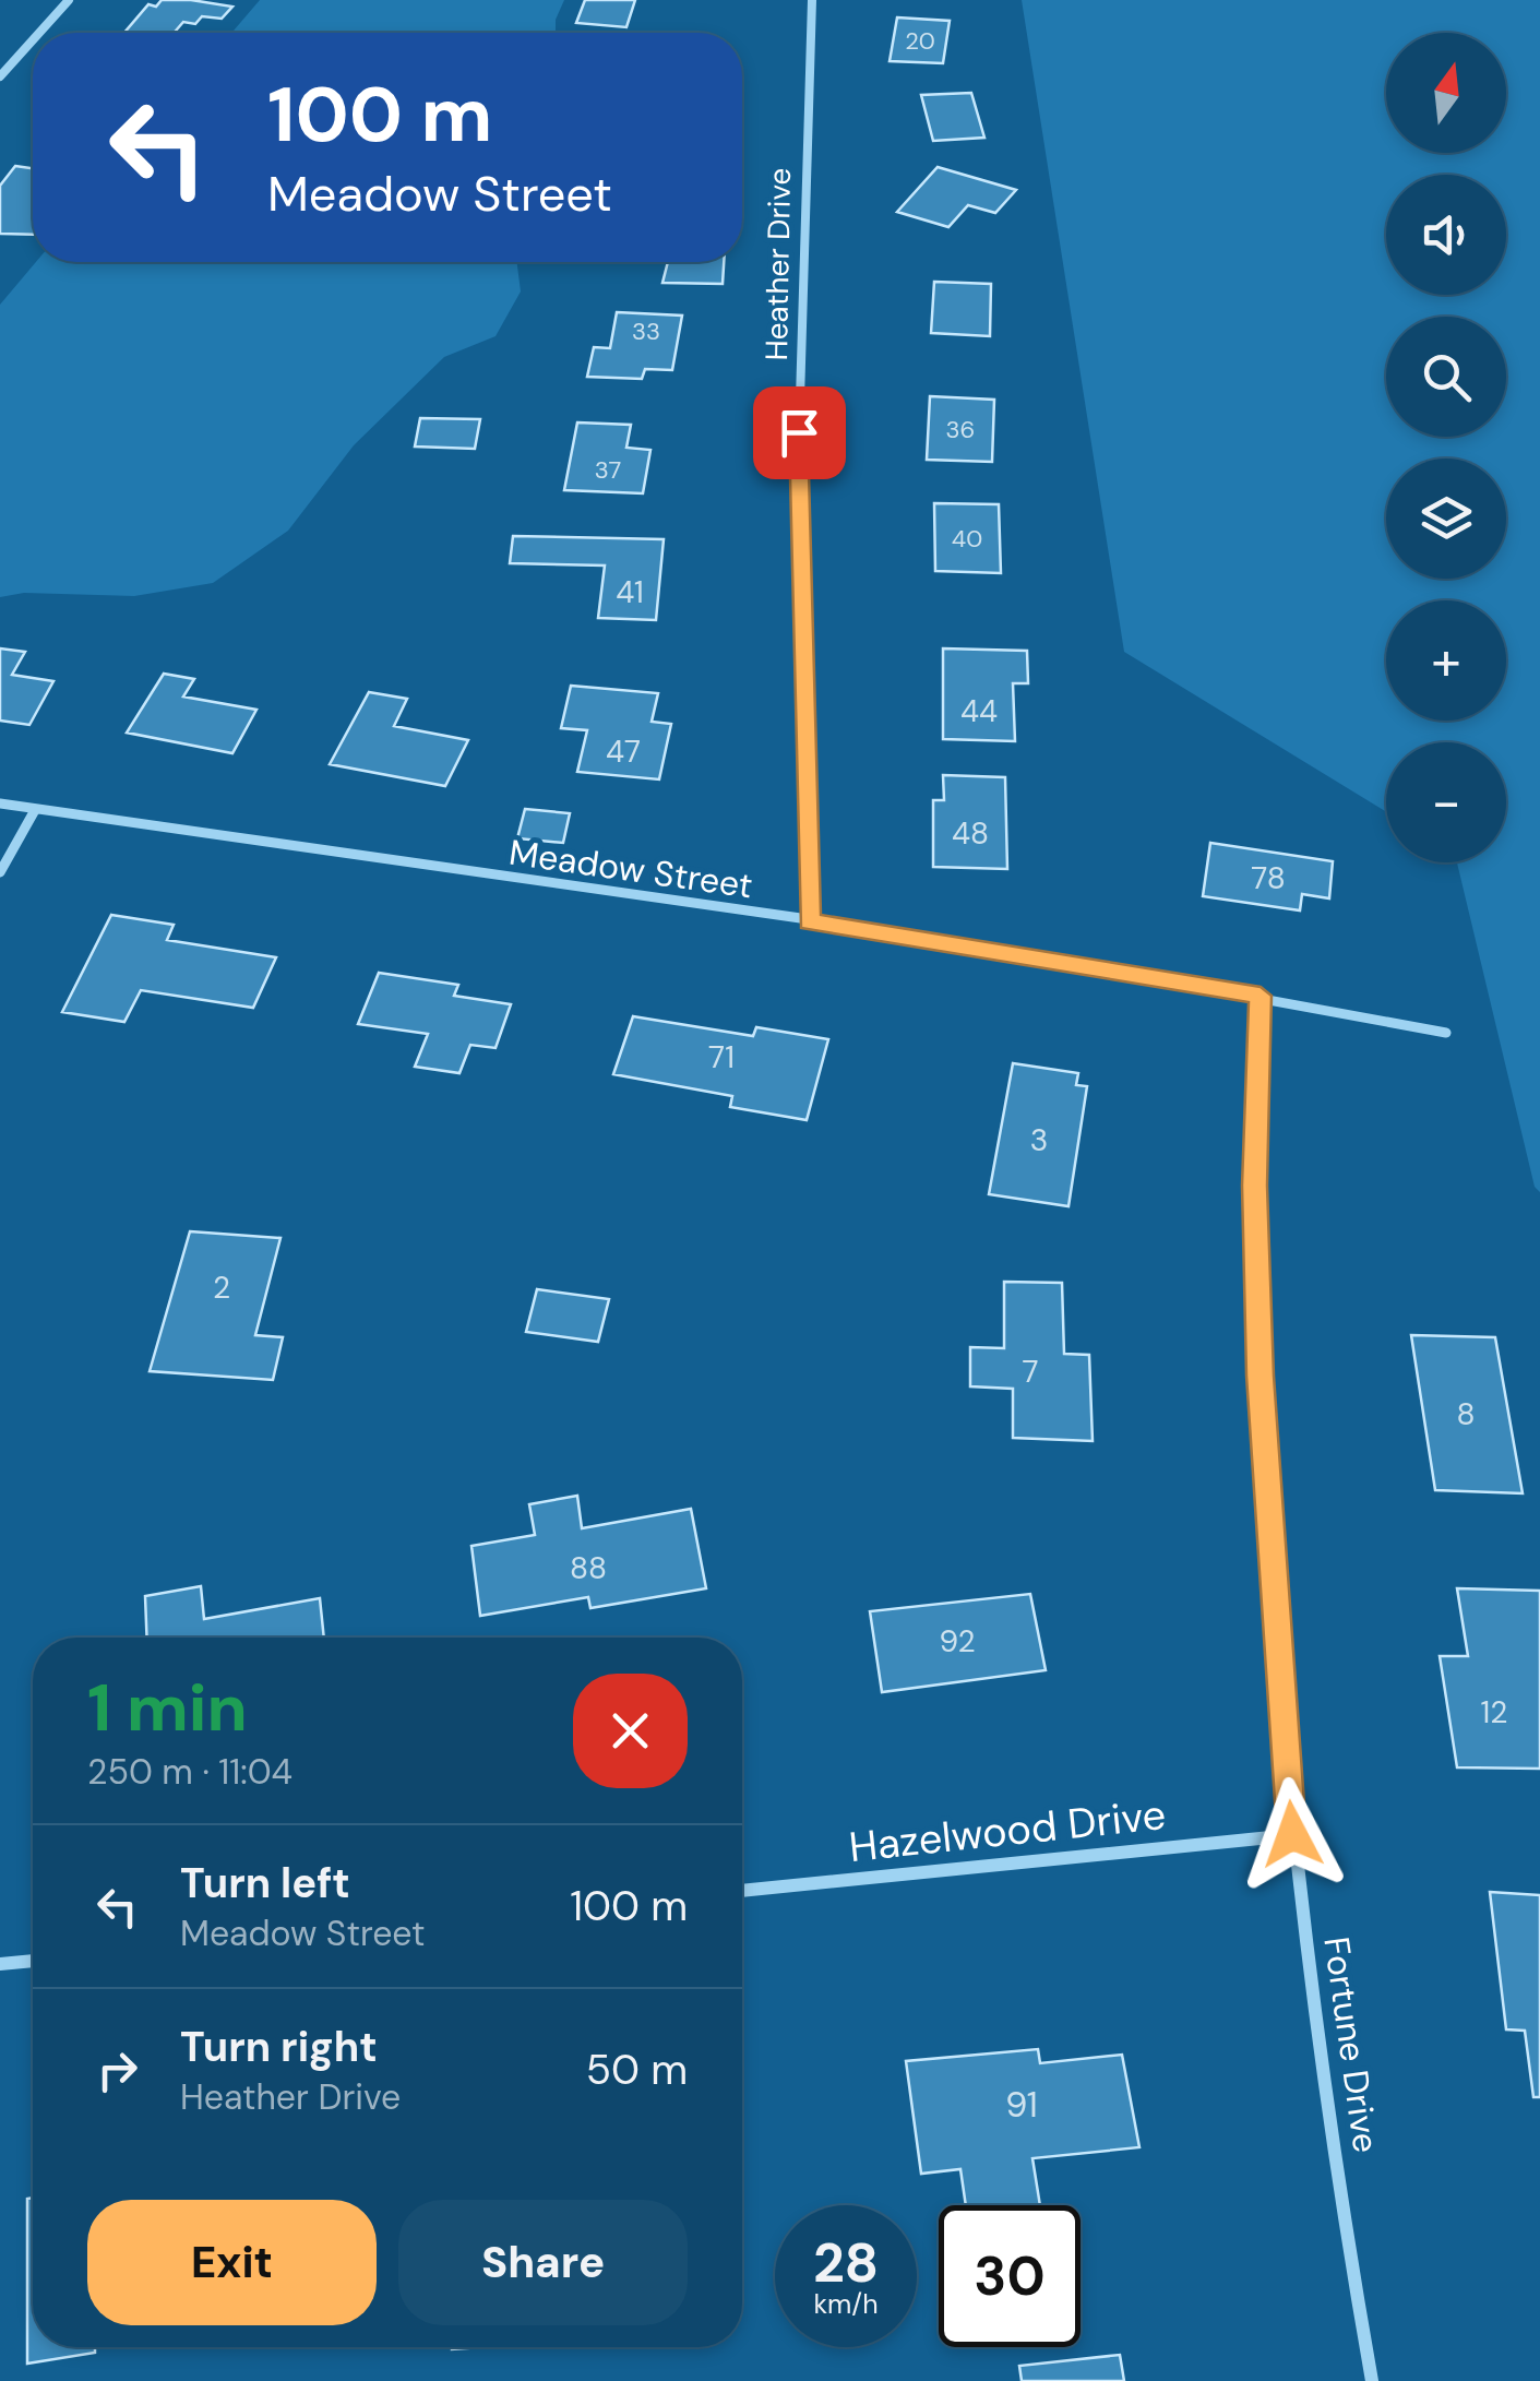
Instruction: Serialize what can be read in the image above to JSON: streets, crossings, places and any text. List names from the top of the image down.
{
  "streets": {
    "street": [
      "Heather Drive",
      "Meadow Street",
      "Hazelwood Drive",
      "Fortune Drive"
    ]
  },
  "crossings": [
    ["Heather Drive", "Meadow Street"],
    ["Meadow Street", "Fortune Drive"],
    ["Hazelwood Drive", "Fortune Drive"]
  ],
  "house_numbers": [
    "20",
    "33",
    "36",
    "37",
    "40",
    "41",
    "44",
    "47",
    "48",
    "78",
    "71",
    "3",
    "2",
    "7",
    "8",
    "88",
    "92",
    "12",
    "91"
  ],
  "north": "top",
  "page": {
    "map_buttons": ["+", "−"],
    "turn": ["100 m", "Meadow Street"],
    "heading": ["1 min", "250 m · 11:04"],
    "list": [
      {
        "name": "Turn left",
        "note": "Meadow Street",
        "value": "100 m"
      },
      {
        "name": "Turn right",
        "note": "Heather Drive",
        "value": "50 m"
      }
    ],
    "buttons": ["Exit", "Share"],
    "speed": "28 km/h",
    "limit": "30"
  }
}
